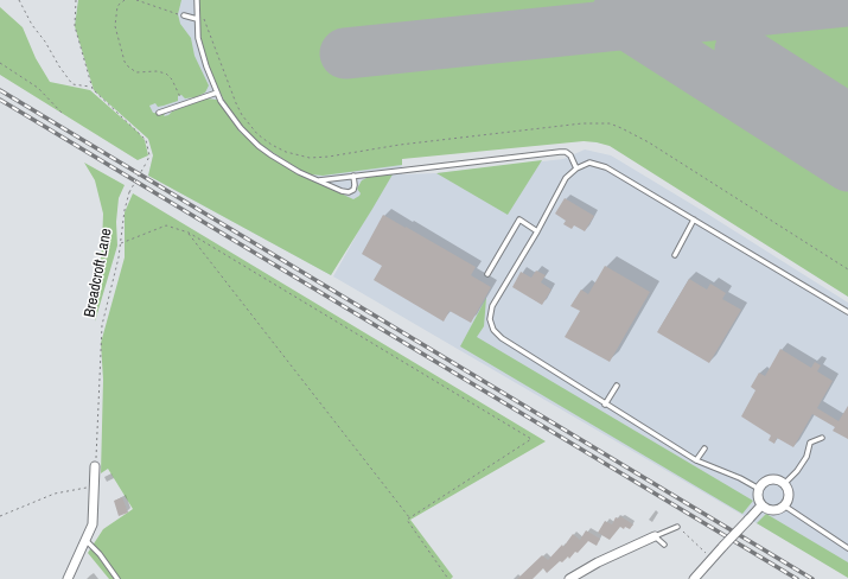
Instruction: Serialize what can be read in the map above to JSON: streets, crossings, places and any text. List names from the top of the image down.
{
  "streets": {
    "path": ["Breadcroft Lane"]
  }
}
